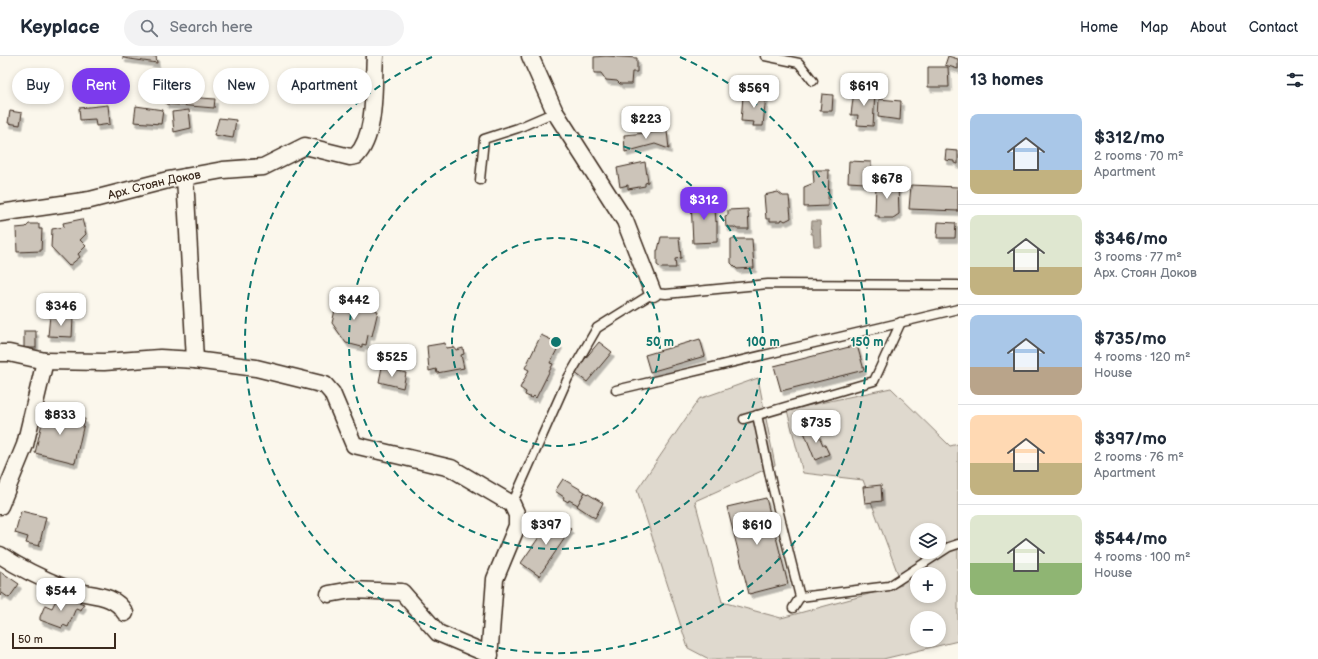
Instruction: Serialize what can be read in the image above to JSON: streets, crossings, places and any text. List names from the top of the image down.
{
  "streets": {
    "street": ["Арх. Стоян Доков"]
  },
  "scale_bar": "50 m",
  "page": {
    "header": "Keyplace",
    "search": "Search here",
    "nav": [
      "Home",
      "Map",
      "About",
      "Contact"
    ],
    "heading": "13 homes",
    "chip": [
      "Buy",
      "Rent",
      "Filters",
      "New",
      "Apartment"
    ],
    "price": [
      "$619",
      "$569",
      "$223",
      "$678",
      "$312",
      "$442",
      "$346",
      "$525",
      "$833",
      "$735",
      "$397",
      "$610",
      "$544"
    ],
    "list": [
      {
        "name": "$312/mo",
        "note": "2 rooms · 70 m² · Apartment"
      },
      {
        "name": "$346/mo",
        "note": "3 rooms · 77 m² · Арх. Стоян Доков"
      },
      {
        "name": "$735/mo",
        "note": "4 rooms · 120 m² · House"
      },
      {
        "name": "$397/mo",
        "note": "2 rooms · 76 m² · Apartment"
      },
      {
        "name": "$544/mo",
        "note": "4 rooms · 100 m² · House"
      }
    ],
    "map_buttons": ["+", "−"],
    "scale": "50 m"
  },
  "rings": ["50 m", "100 m", "150 m"]
}
